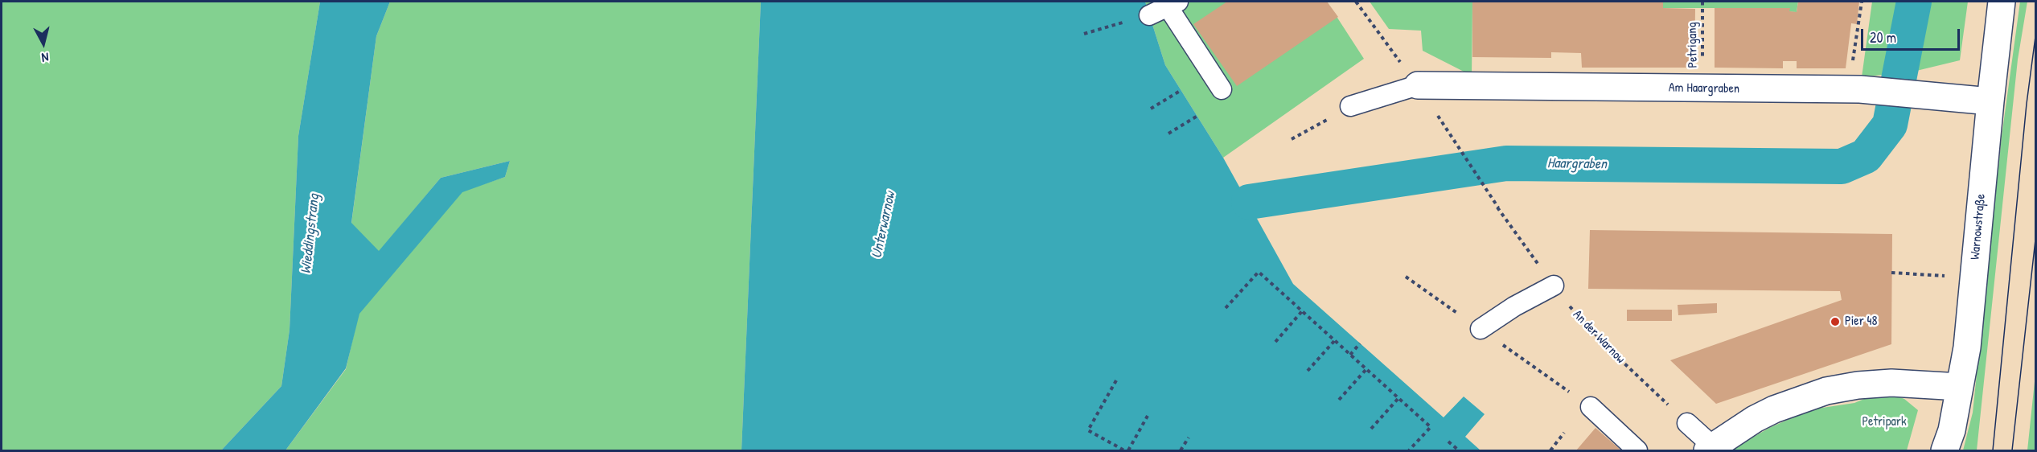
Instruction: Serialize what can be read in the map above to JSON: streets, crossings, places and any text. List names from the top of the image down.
{
  "streets": {
    "street": ["Am Haargraben", "Warnowstraße"],
    "path": ["Petrigang", "An der Warnow"]
  },
  "crossings": [
    ["Petrigang", "Am Haargraben"],
    ["Am Haargraben", "Warnowstraße"]
  ],
  "water": ["Haargraben", "Unterwarnow", "Wieddingstrang"],
  "parks": ["Petripark"],
  "places": ["Pier 48"],
  "scale_bar": "20 m",
  "north": "bottom"
}
